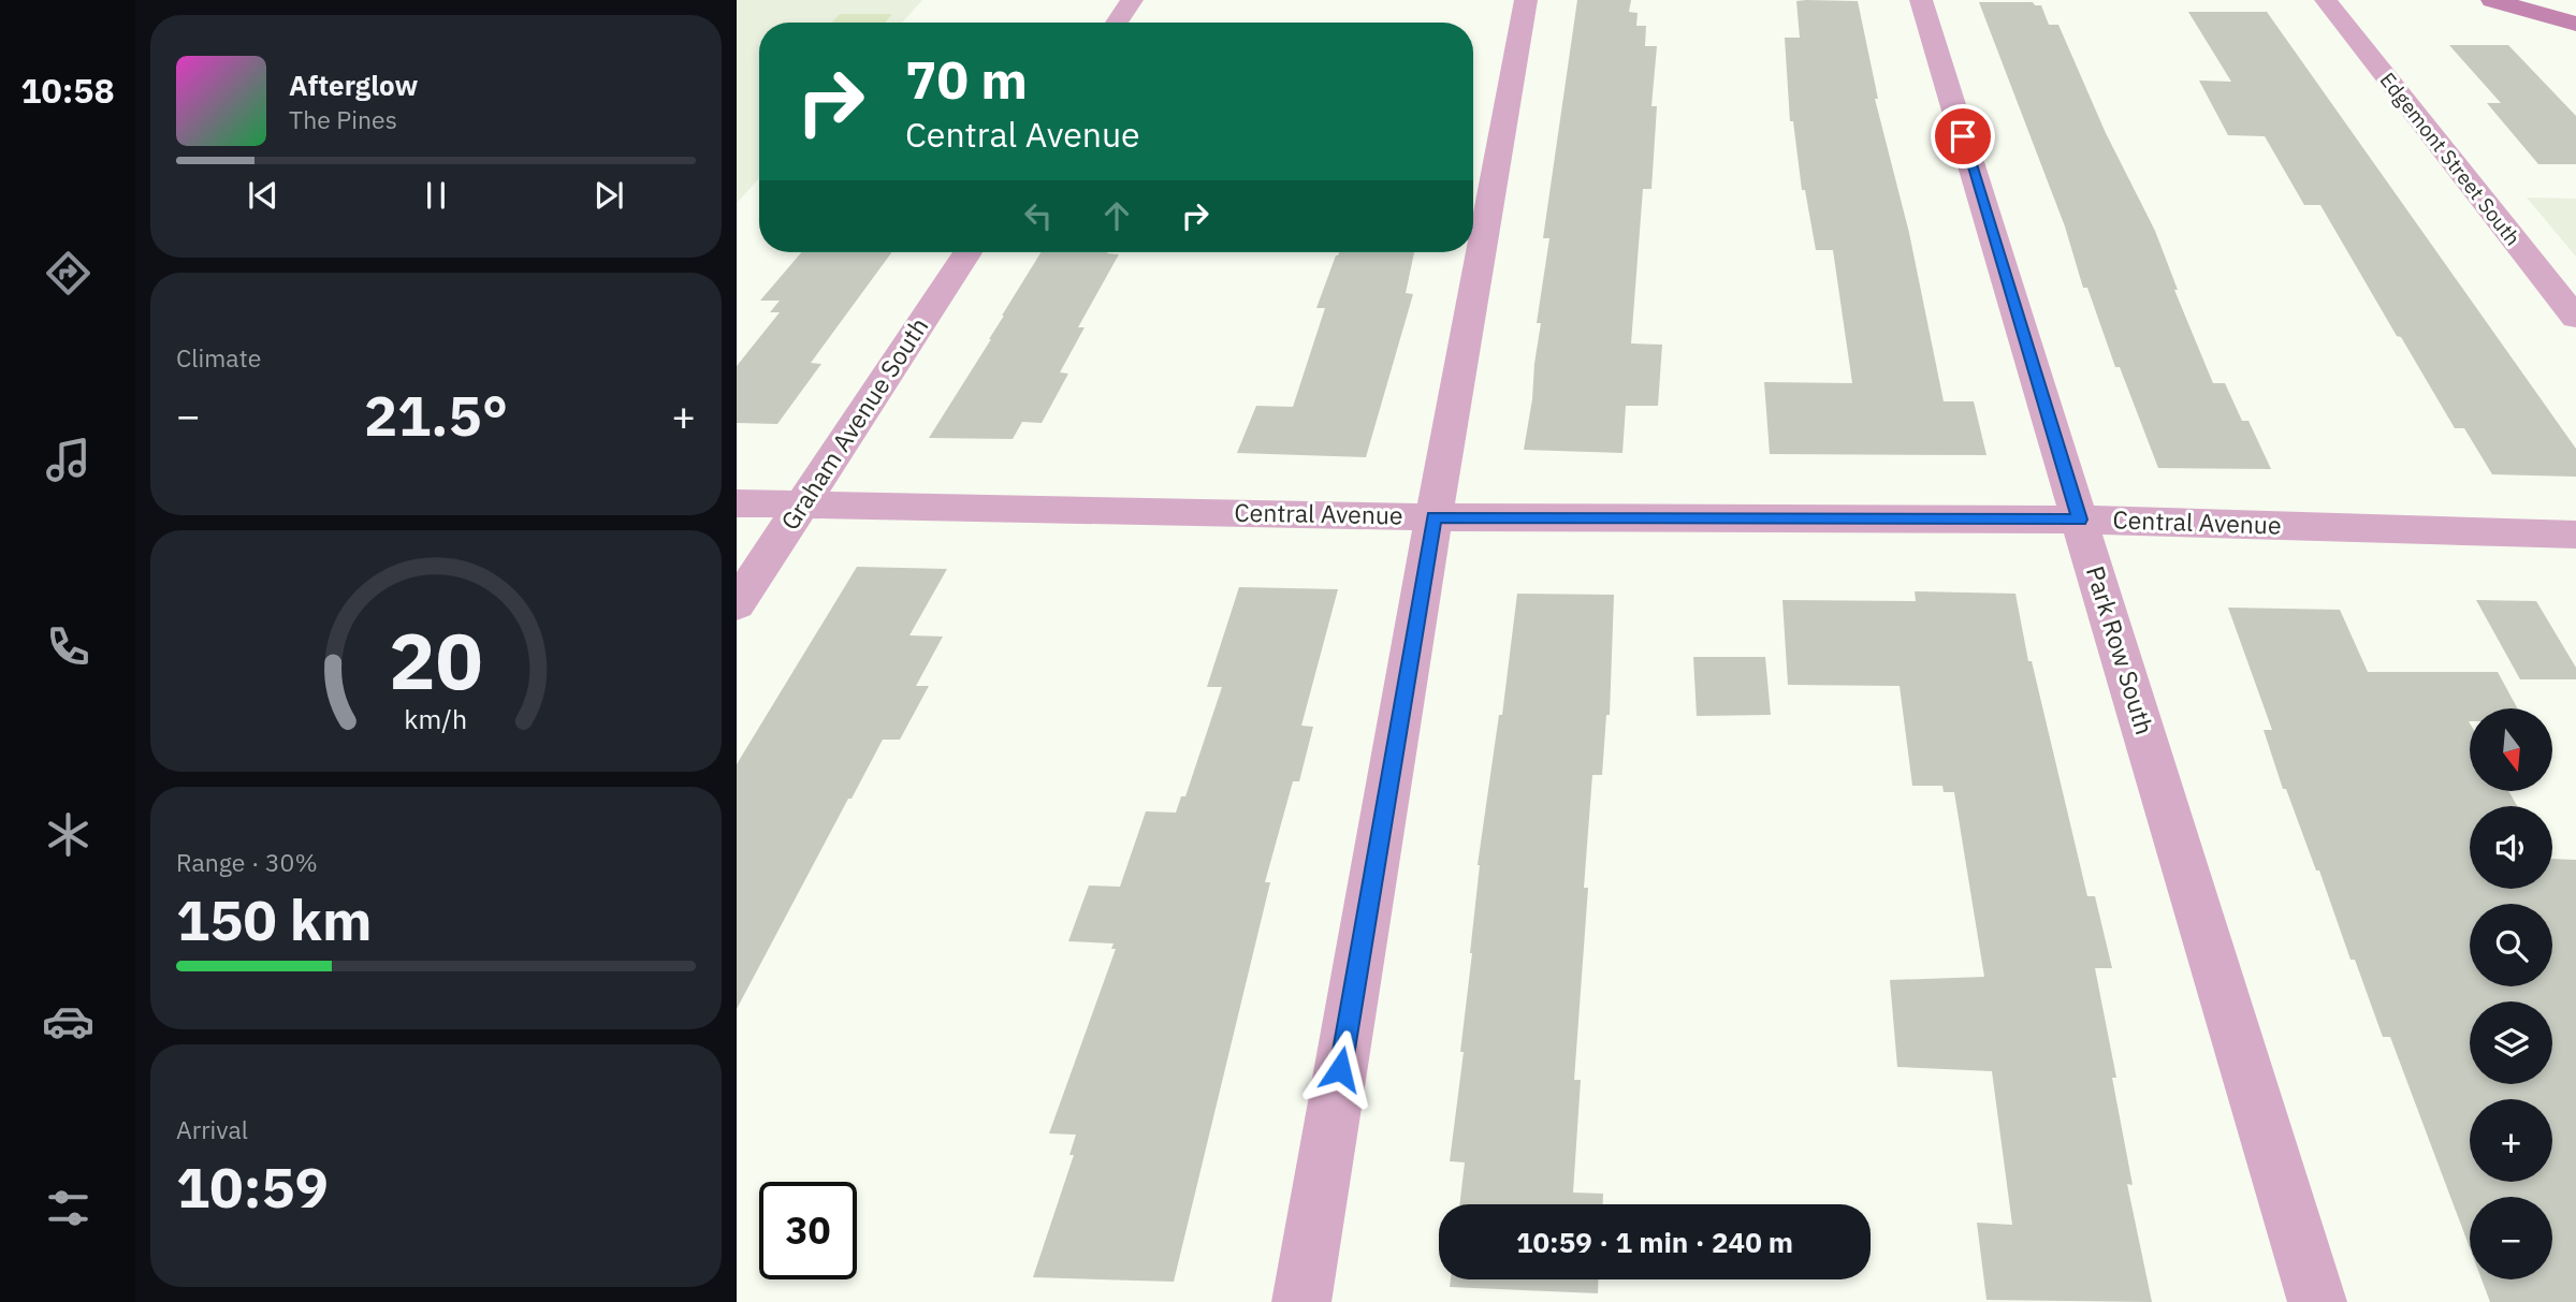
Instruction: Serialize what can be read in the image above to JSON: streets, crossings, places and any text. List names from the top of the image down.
{
  "streets": {
    "street": [
      "Edgemont Street South",
      "Graham Avenue South",
      "Central Avenue",
      "Park Row South"
    ]
  },
  "crossings": [
    ["Graham Avenue South", "Central Avenue"],
    ["Central Avenue", "Park Row South"]
  ],
  "north": "bottom",
  "page": {
    "tabs": "10:58",
    "turn": ["70 m", "Central Avenue"],
    "song": ["Afterglow", "The Pines"],
    "tile": [
      "Climate",
      ["Range · 30%", "150 km"],
      ["Arrival", "10:59"]
    ],
    "heat": ["−", "21.5°", "+"],
    "map_buttons": ["+", "−"],
    "limit": "30",
    "trip": "10:59 · 1 min · 240 m",
    "gauge": ["20", "km/h"]
  }
}
